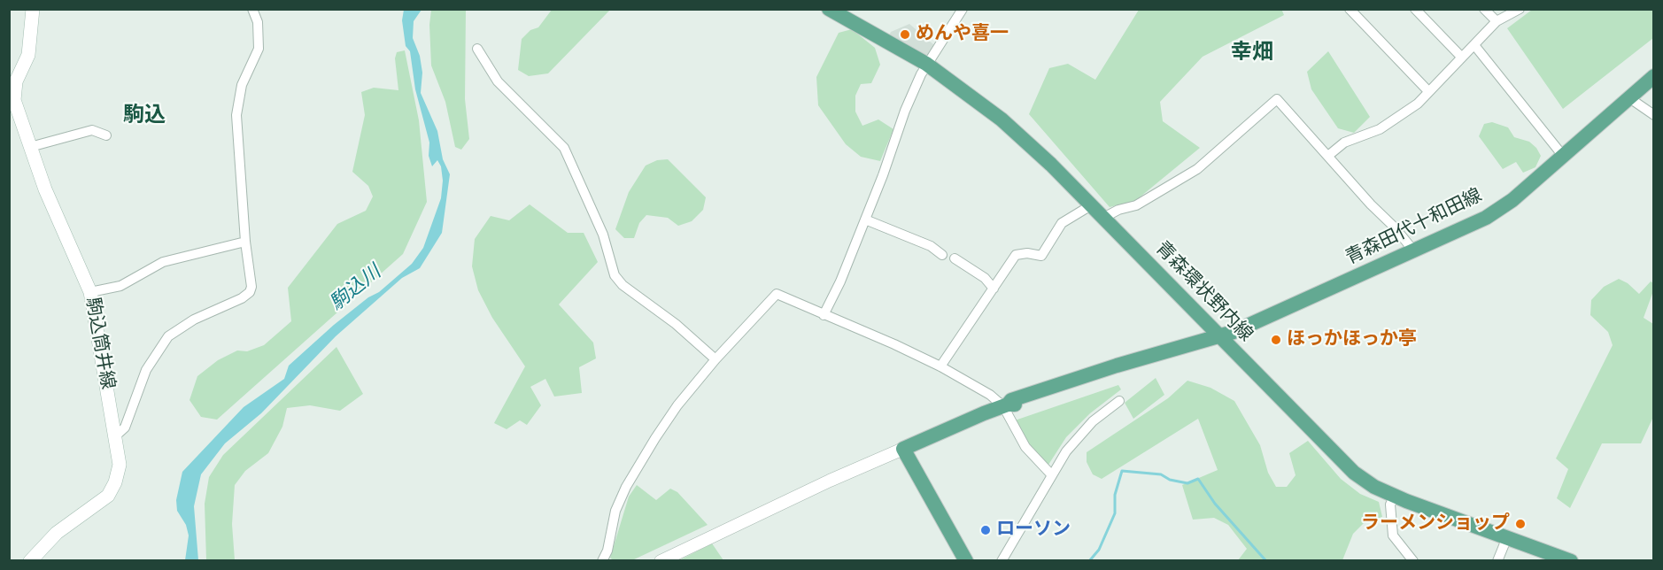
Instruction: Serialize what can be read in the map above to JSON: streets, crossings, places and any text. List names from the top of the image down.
{
  "streets": {
    "main road": ["青森田代十和田線", "青森環状野内線", "駒込筒井線"]
  },
  "crossings": [
    ["青森田代十和田線", "青森環状野内線"]
  ],
  "districts": ["幸畑", "駒込"],
  "water": ["駒込川"],
  "places": [
    "めんや喜一",
    "ほっかほっか亭",
    "ラーメンショップ",
    "ローソン"
  ]
}
